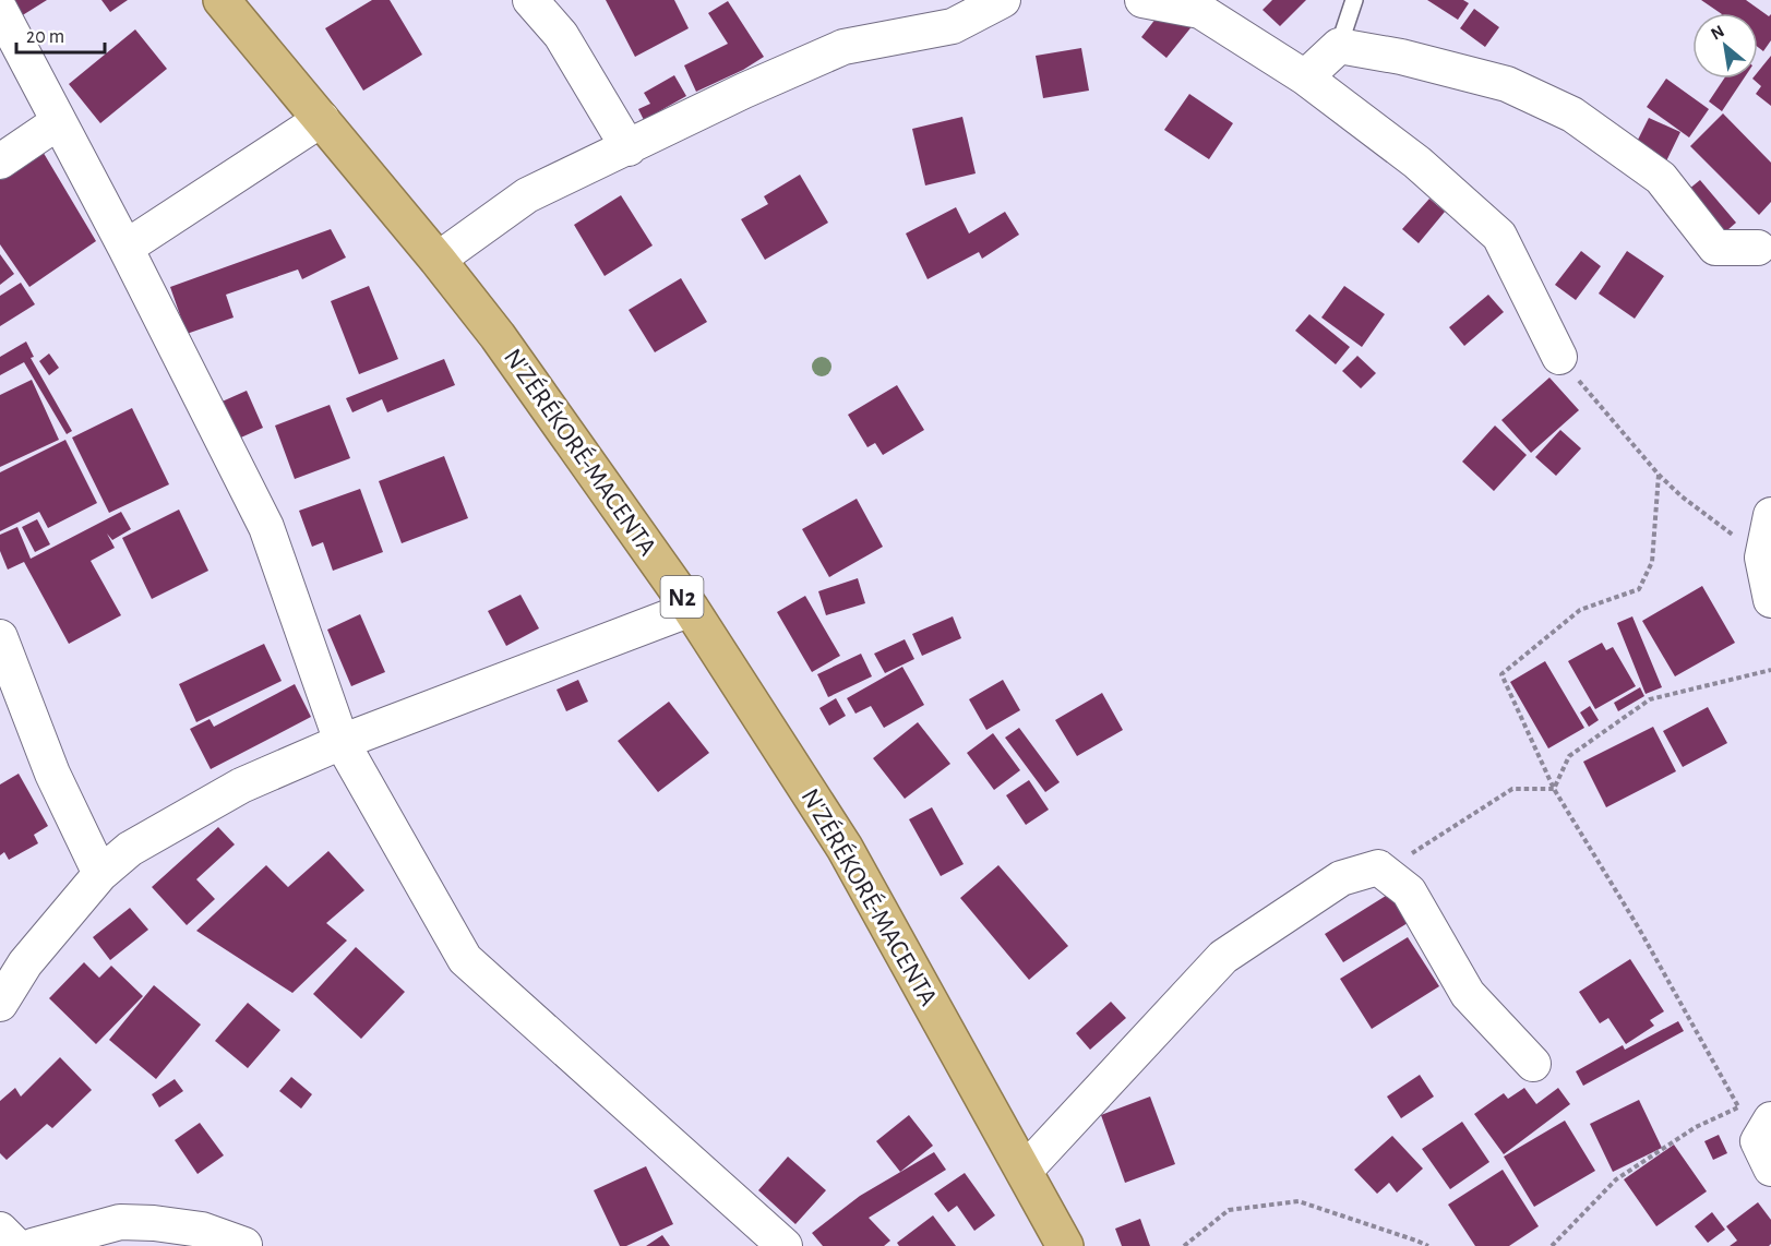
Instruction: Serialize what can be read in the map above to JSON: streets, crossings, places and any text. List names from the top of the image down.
{
  "streets": {
    "highway": ["N'ZÉRÉKORÉ-MACENTA", "N2"]
  },
  "scale_bar": "20 m",
  "north": "top left"
}
